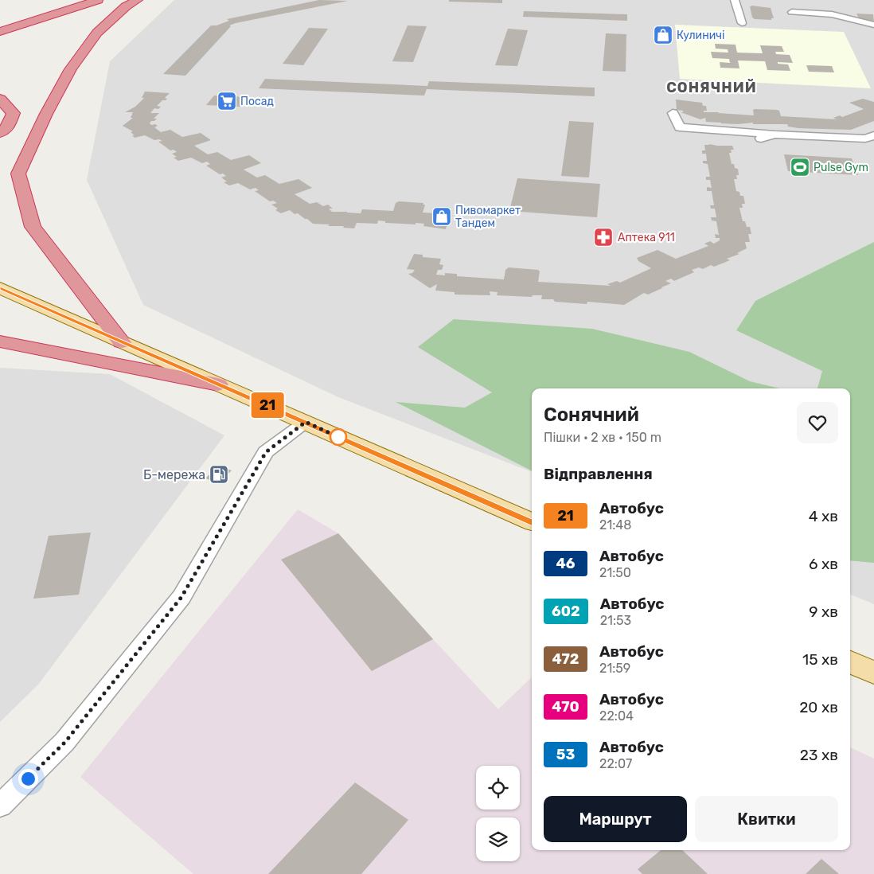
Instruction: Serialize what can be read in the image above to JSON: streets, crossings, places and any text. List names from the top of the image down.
{
  "districts": ["СОНЯЧНИЙ"],
  "places": {
    "shop": ["Кулиничі", "Пивомаркет Тандем"],
    "supermarket": ["Посад"],
    "sports": ["Pulse Gym"],
    "pharmacy": ["Аптека 911"],
    "fuel station": ["Б-мережа"]
  },
  "lines": ["bus line 21"],
  "page": {
    "on_map": "21",
    "heading": [
      ["Сонячний", "Пішки · 2 хв · 150 m"],
      "Відправлення"
    ],
    "list": [
      {
        "mark": "21",
        "name": "Автобус",
        "note": "21:48",
        "value": "4 хв"
      },
      {
        "mark": "46",
        "name": "Автобус",
        "note": "21:50",
        "value": "6 хв"
      },
      {
        "mark": "602",
        "name": "Автобус",
        "note": "21:53",
        "value": "9 хв"
      },
      {
        "mark": "472",
        "name": "Автобус",
        "note": "21:59",
        "value": "15 хв"
      },
      {
        "mark": "470",
        "name": "Автобус",
        "note": "22:04",
        "value": "20 хв"
      },
      {
        "mark": "53",
        "name": "Автобус",
        "note": "22:07",
        "value": "23 хв"
      }
    ],
    "buttons": ["Маршрут", "Квитки"]
  }
}
